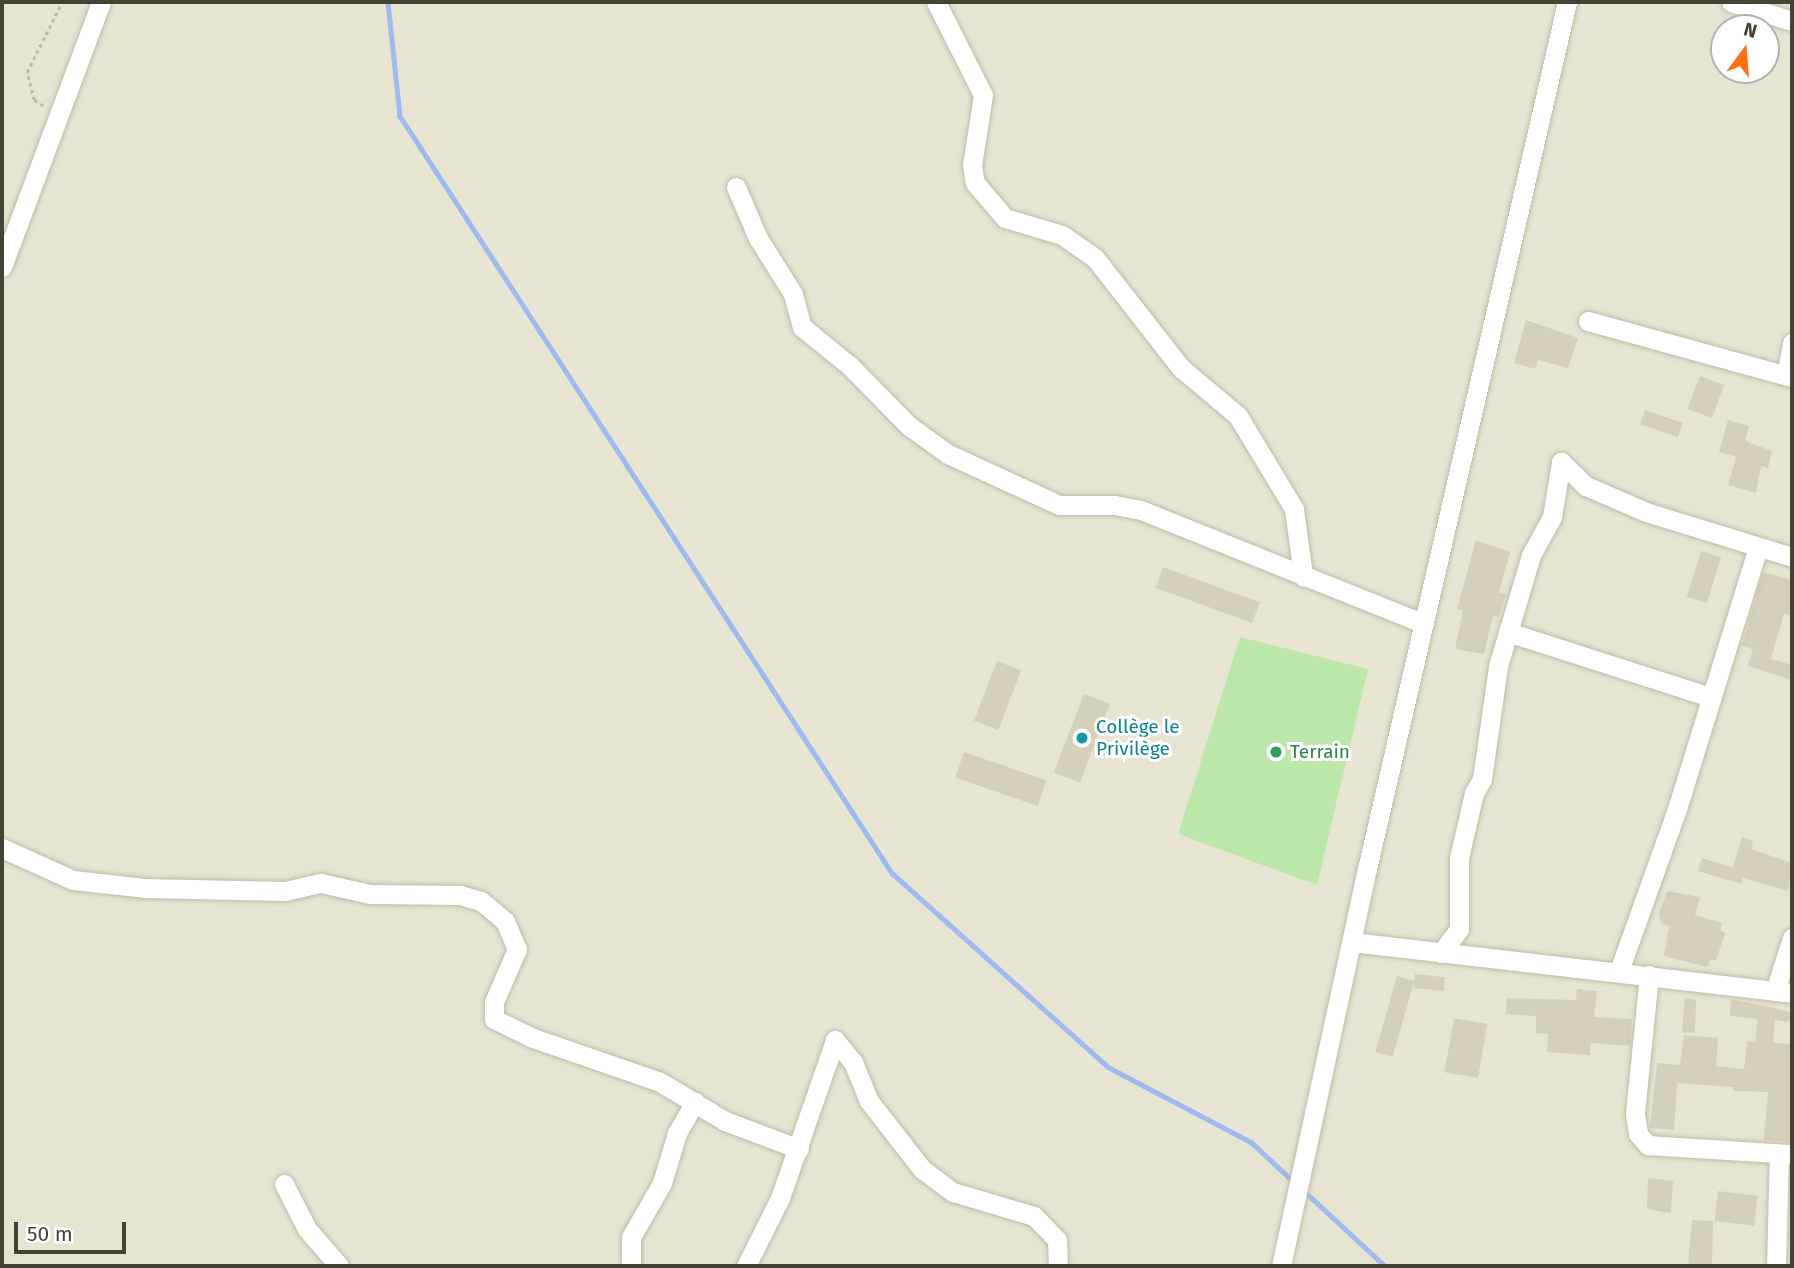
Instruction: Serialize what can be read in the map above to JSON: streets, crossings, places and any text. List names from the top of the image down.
{
  "places": ["Collège le Privilège", "Terrain"],
  "scale_bar": "50 m",
  "north": "top"
}
